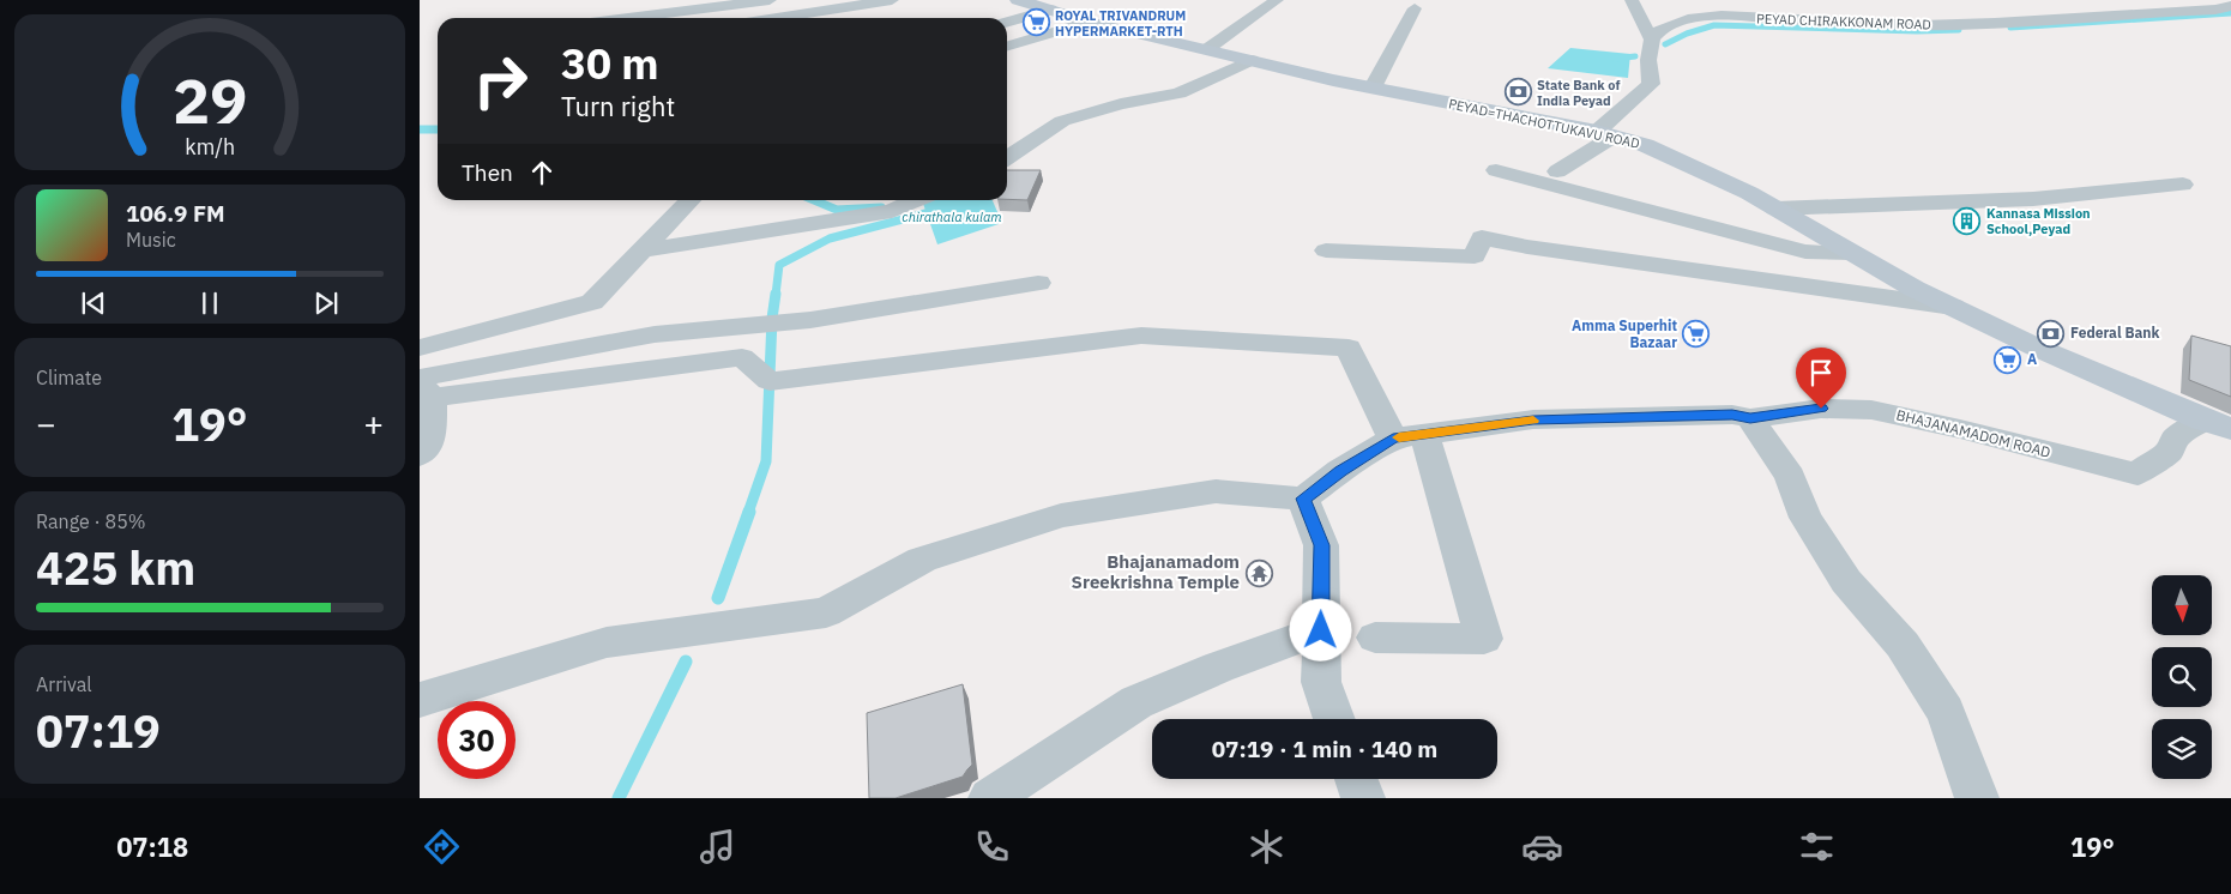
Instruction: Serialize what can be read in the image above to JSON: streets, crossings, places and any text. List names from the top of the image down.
{
  "streets": {
    "main road": ["PEYAD=THACHOTTUKAVU ROAD"],
    "street": ["PEYAD CHIRAKKONAM ROAD", "BHAJANAMADOM ROAD"]
  },
  "crossings": [
    ["PEYAD=THACHOTTUKAVU ROAD", "BHAJANAMADOM ROAD"]
  ],
  "water": ["chirathala kulam"],
  "places": {
    "supermarket": ["ROYAL TRIVANDRUM HYPERMARKET-RTH", "Amma Superhit Bazaar", "A"],
    "bank": ["State Bank of India Peyad", "Federal Bank"],
    "building": ["Kannasa Mission School,Peyad"],
    "temple": ["Bhajanamadom Sreekrishna Temple"]
  },
  "north": "bottom",
  "page": {
    "turn": ["30 m", "Turn right"],
    "then": "Then",
    "song": ["106.9 FM", "Music"],
    "tile": [
      "Climate",
      ["Range · 85%", "425 km"],
      ["Arrival", "07:19"]
    ],
    "heat": ["−", "19°", "+"],
    "limit": "30",
    "trip": "07:19 · 1 min · 140 m",
    "tabs": ["07:18", "19°"],
    "gauge": ["29", "km/h"]
  }
}
